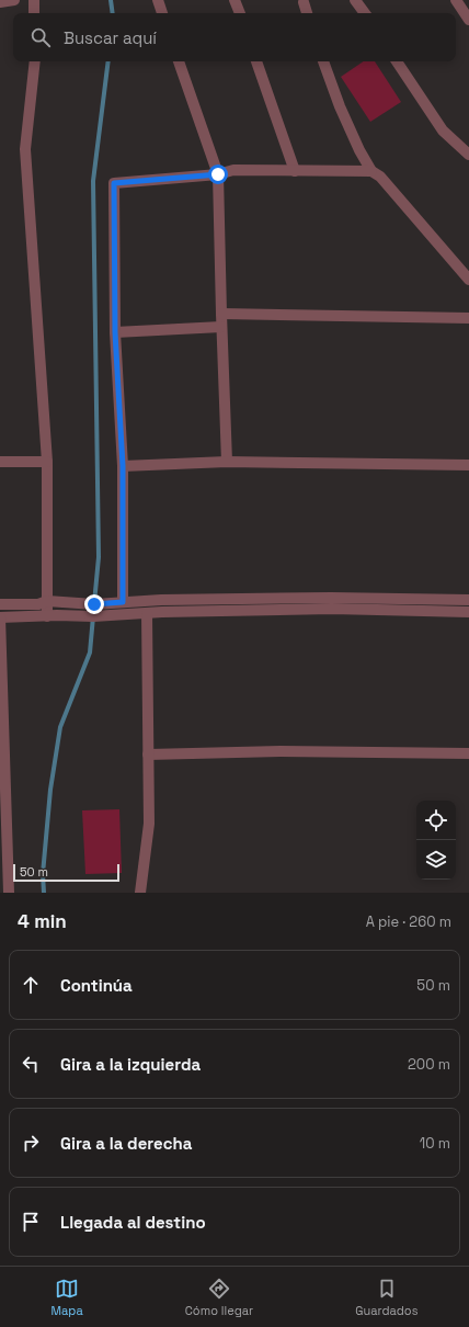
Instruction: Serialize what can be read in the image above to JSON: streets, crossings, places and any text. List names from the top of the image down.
{
  "scale_bar": "50 m",
  "page": {
    "search": "Buscar aquí",
    "scale": "50 m",
    "heading": ["4 min", "A pie · 260 m"],
    "list": [
      ["Continúa", "50 m"],
      ["Gira a la izquierda", "200 m"],
      ["Gira a la derecha", "10 m"],
      "Llegada al destino"
    ],
    "nav": ["Mapa", "Cómo llegar", "Guardados"]
  }
}
